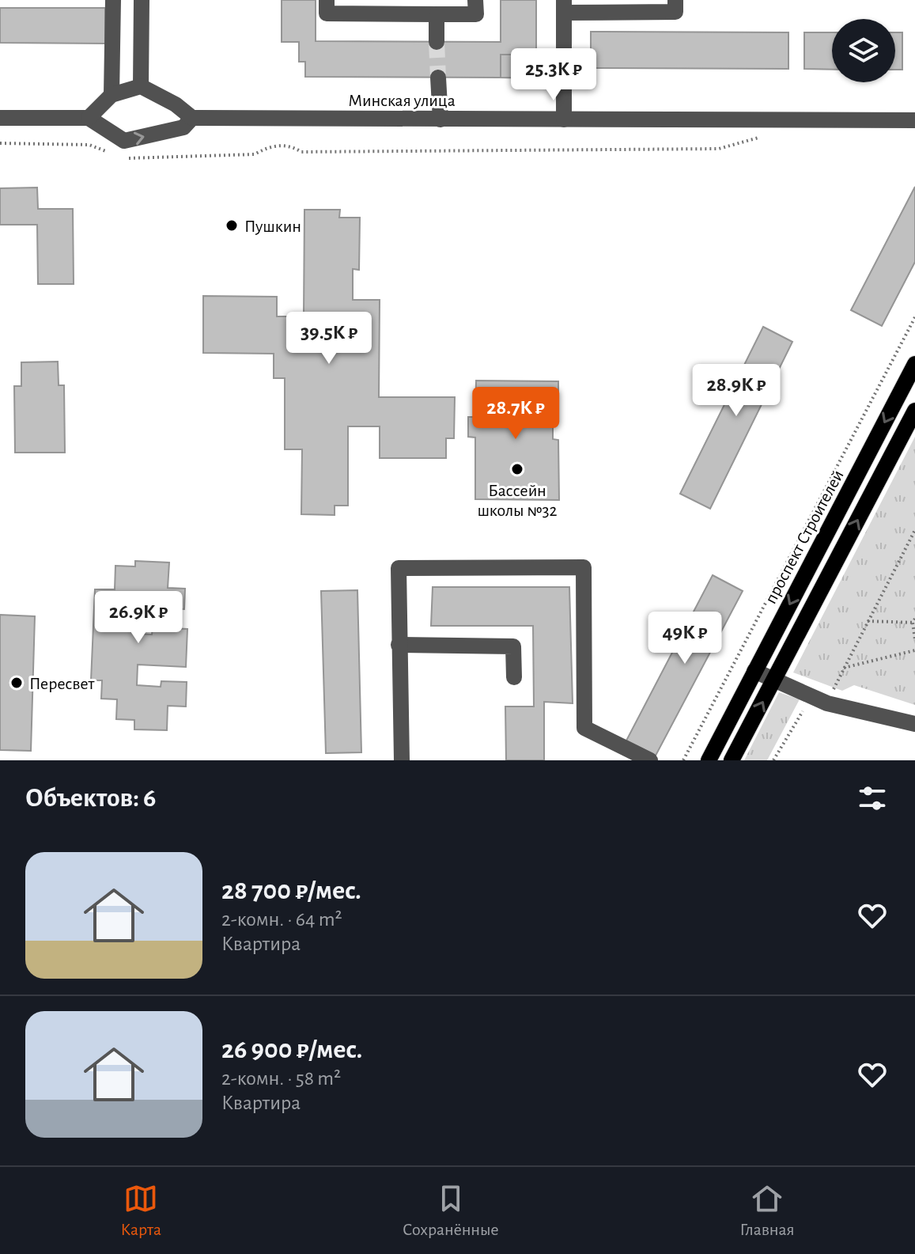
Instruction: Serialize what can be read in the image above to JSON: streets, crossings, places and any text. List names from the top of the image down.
{
  "streets": {
    "main road": ["проспект Строителей"],
    "street": ["Минская улица"]
  },
  "places": ["Пушкин", "Бассейн школы №32", "Пересвет"],
  "page": {
    "price": [
      "25.3K ₽",
      "39.5K ₽",
      "28.9K ₽",
      "28.7K ₽",
      "26.9K ₽",
      "49K ₽"
    ],
    "heading": "Объектов: 6",
    "list": [
      {
        "name": "28 700 ₽/мес.",
        "note": "2-комн. · 64 m² · Квартира"
      },
      {
        "name": "26 900 ₽/мес.",
        "note": "2-комн. · 58 m² · Квартира"
      }
    ],
    "tabs": ["Карта", "Сохранённые", "Главная"]
  }
}
